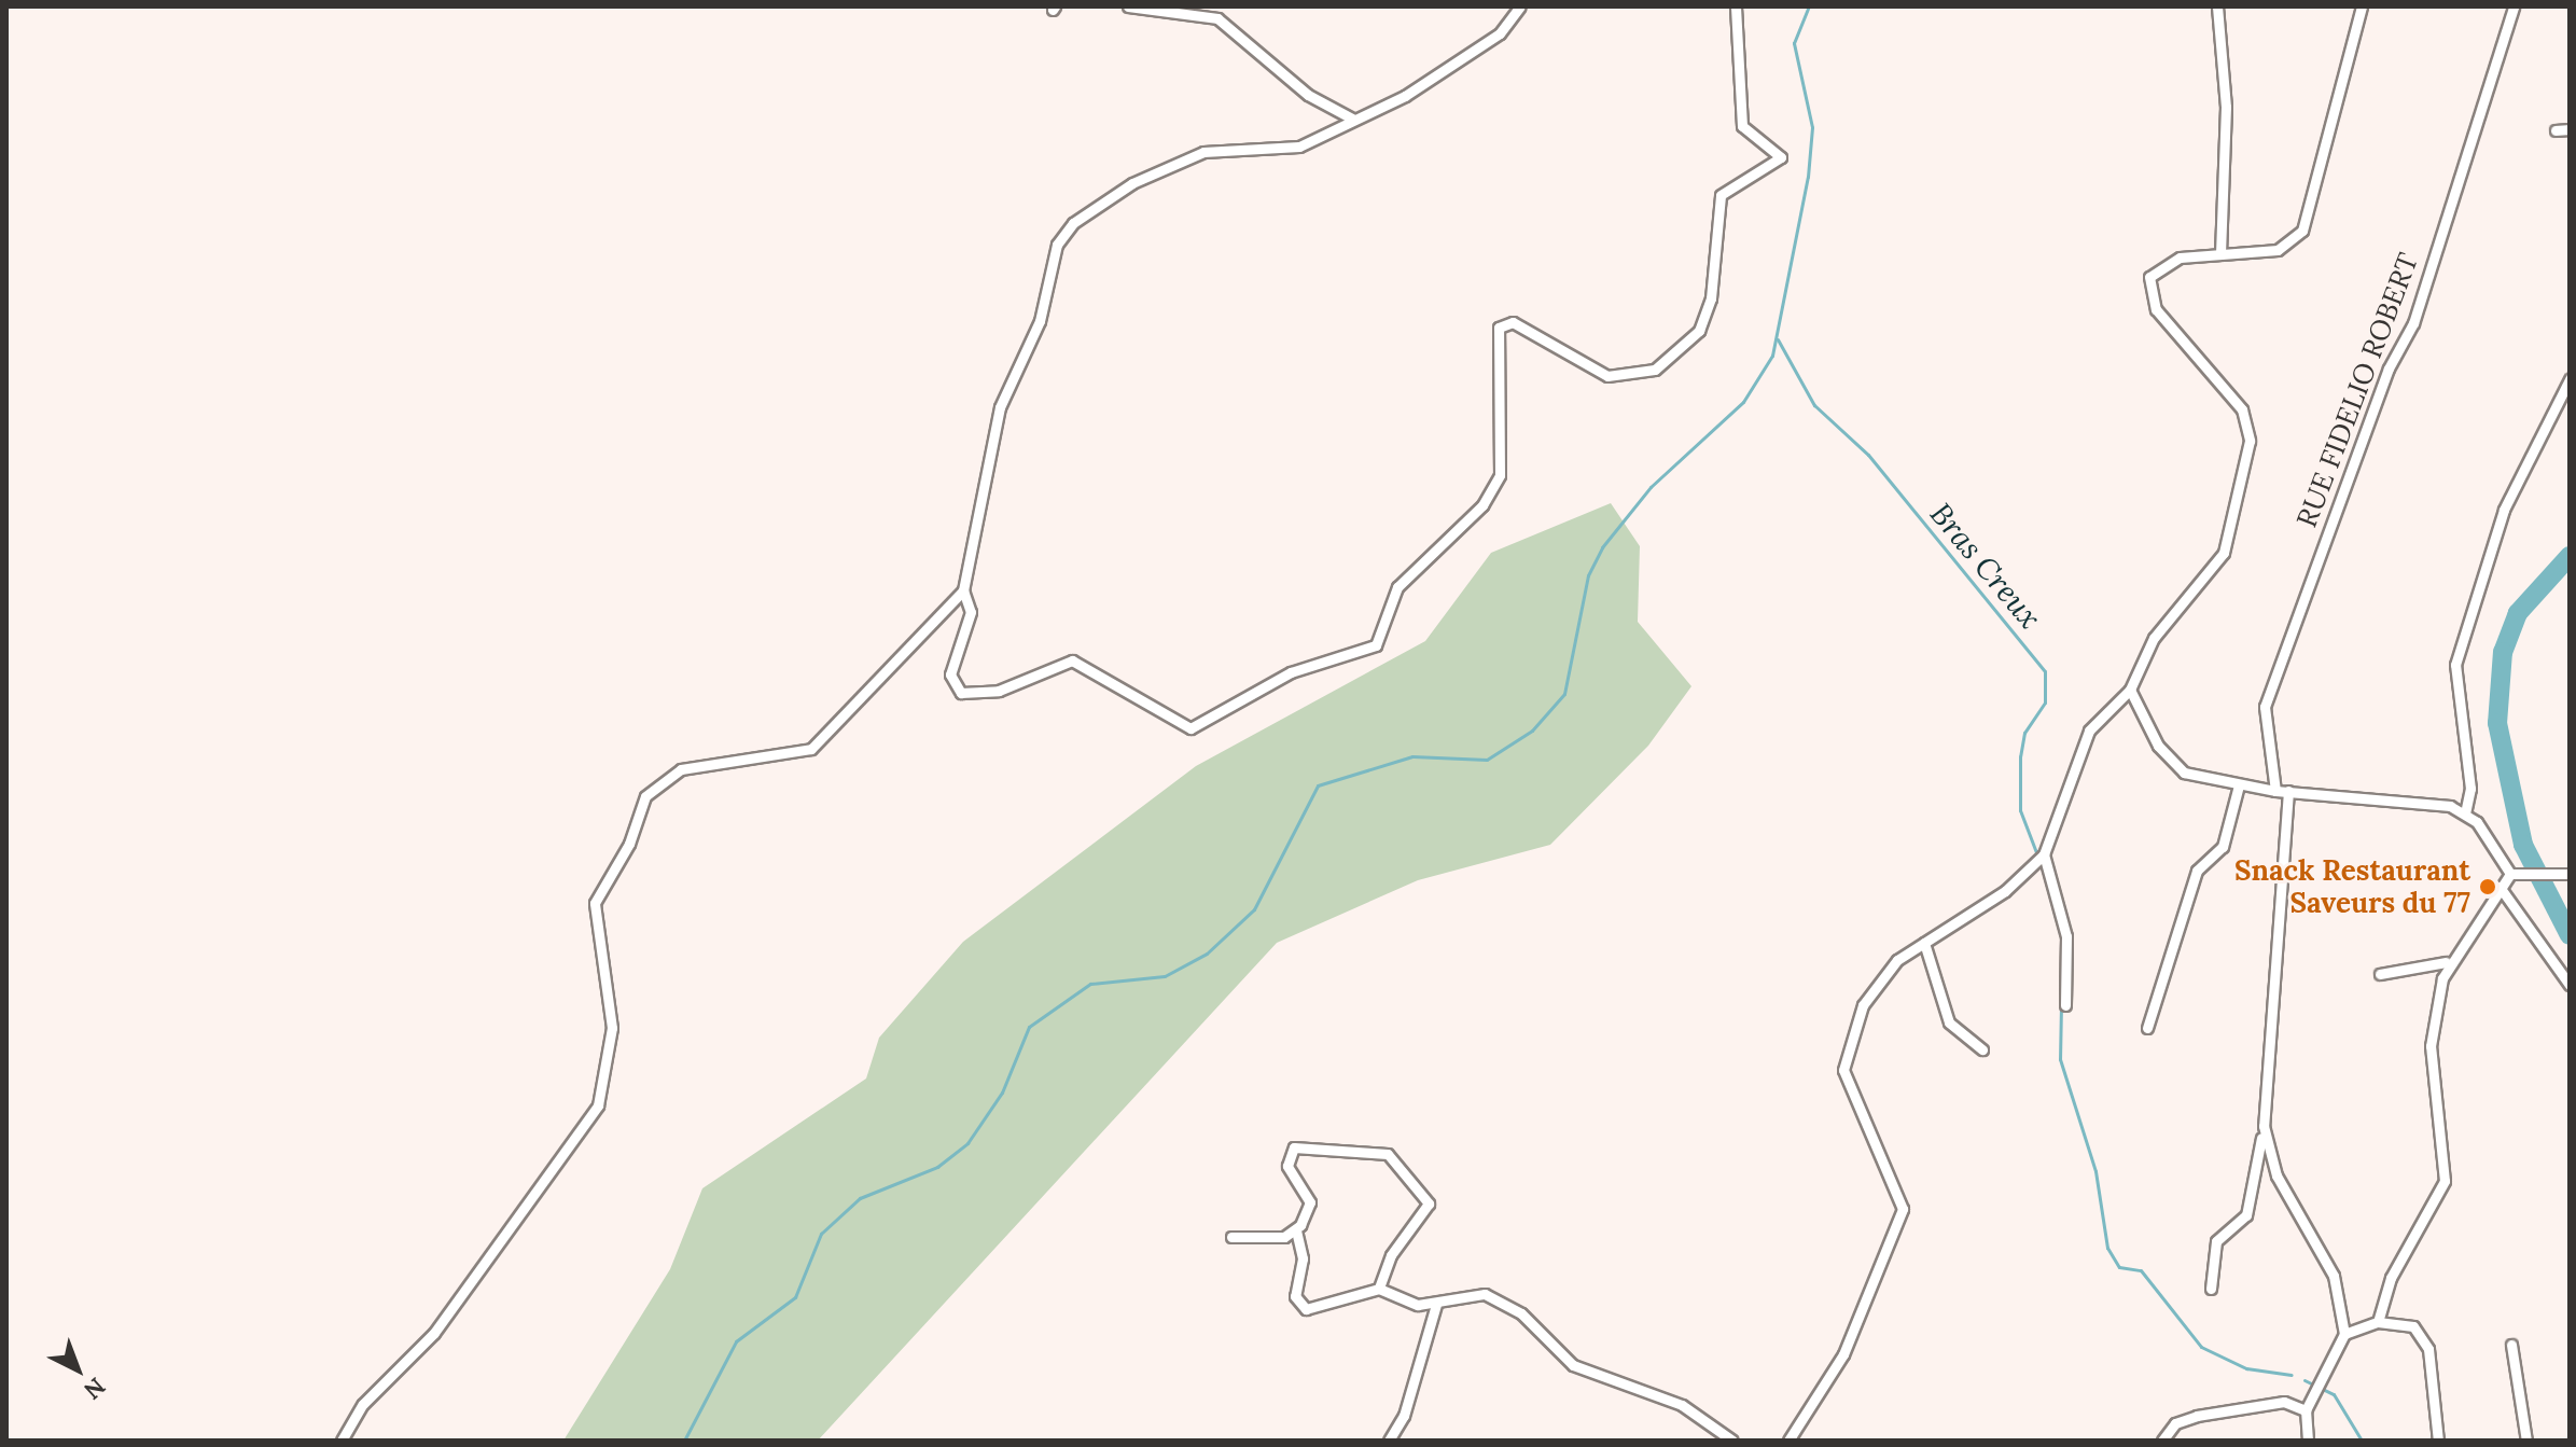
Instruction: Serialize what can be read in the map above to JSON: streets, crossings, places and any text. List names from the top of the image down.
{
  "streets": {
    "street": ["RUE FIDELIO ROBERT"]
  },
  "water": ["Bras Creux"],
  "places": ["Snack Restaurant Saveurs du 77"],
  "north": "bottom right"
}
